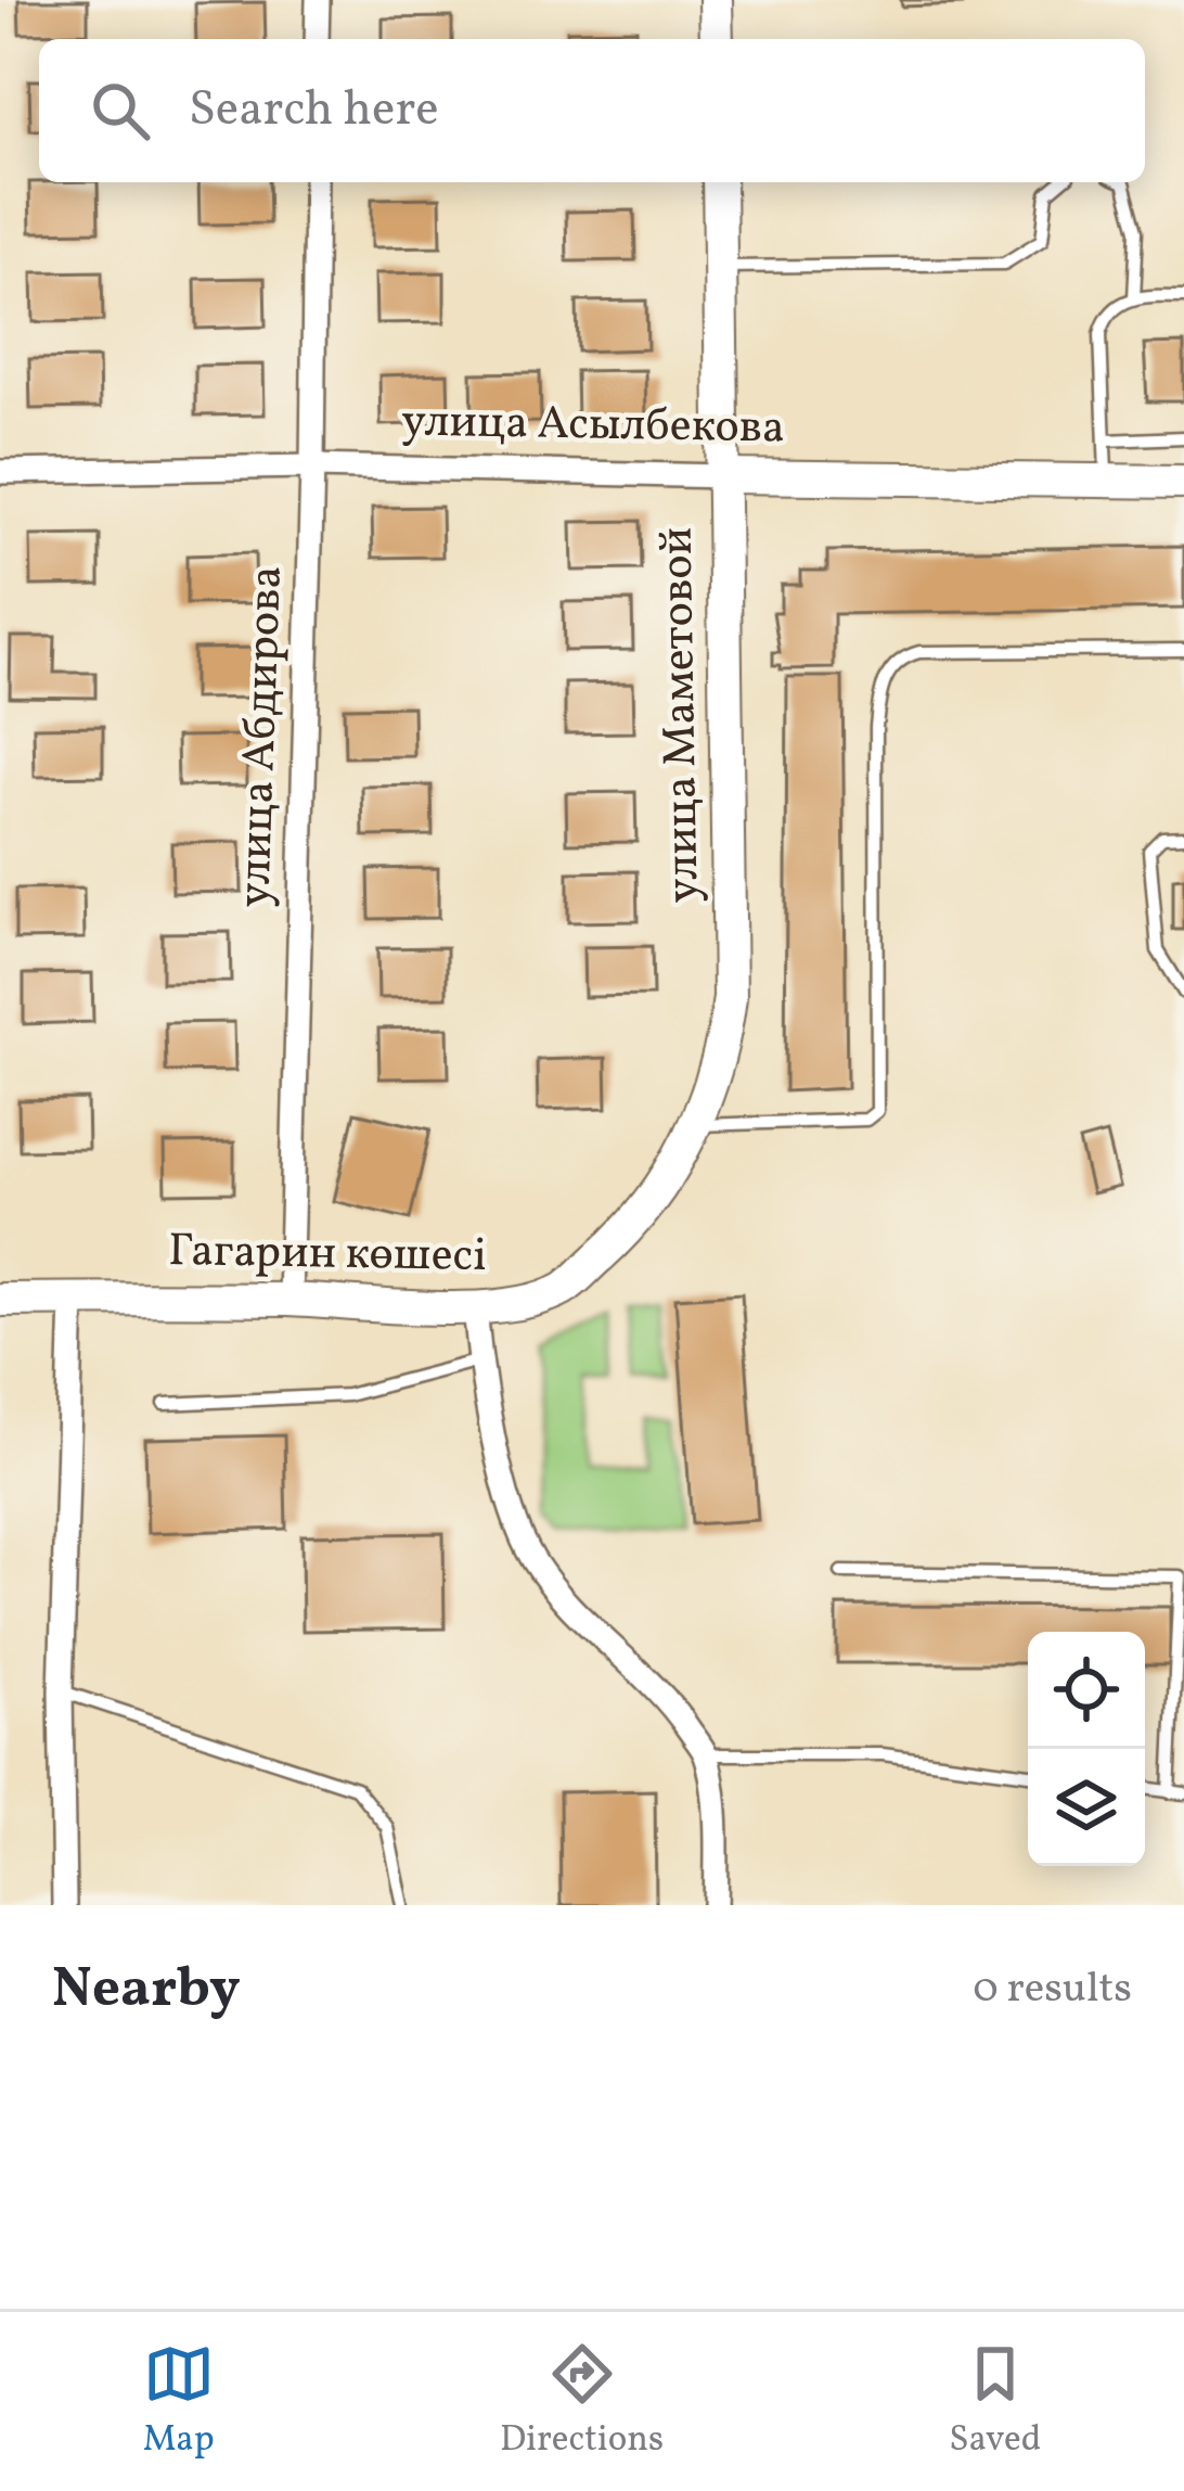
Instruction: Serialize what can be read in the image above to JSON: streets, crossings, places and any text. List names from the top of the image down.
{
  "streets": {
    "street": [
      "улица Асылбекова",
      "улица Маметовой",
      "улица Абдирова",
      "Гагарин көшесі"
    ]
  },
  "crossings": [
    ["улица Асылбекова", "улица Маметовой"],
    ["улица Асылбекова", "улица Абдирова"],
    ["улица Маметовой", "Гагарин көшесі"],
    ["улица Абдирова", "Гагарин көшесі"]
  ],
  "page": {
    "search": "Search here",
    "heading": ["Nearby", "0 results"],
    "nav": ["Map", "Directions", "Saved"]
  }
}
